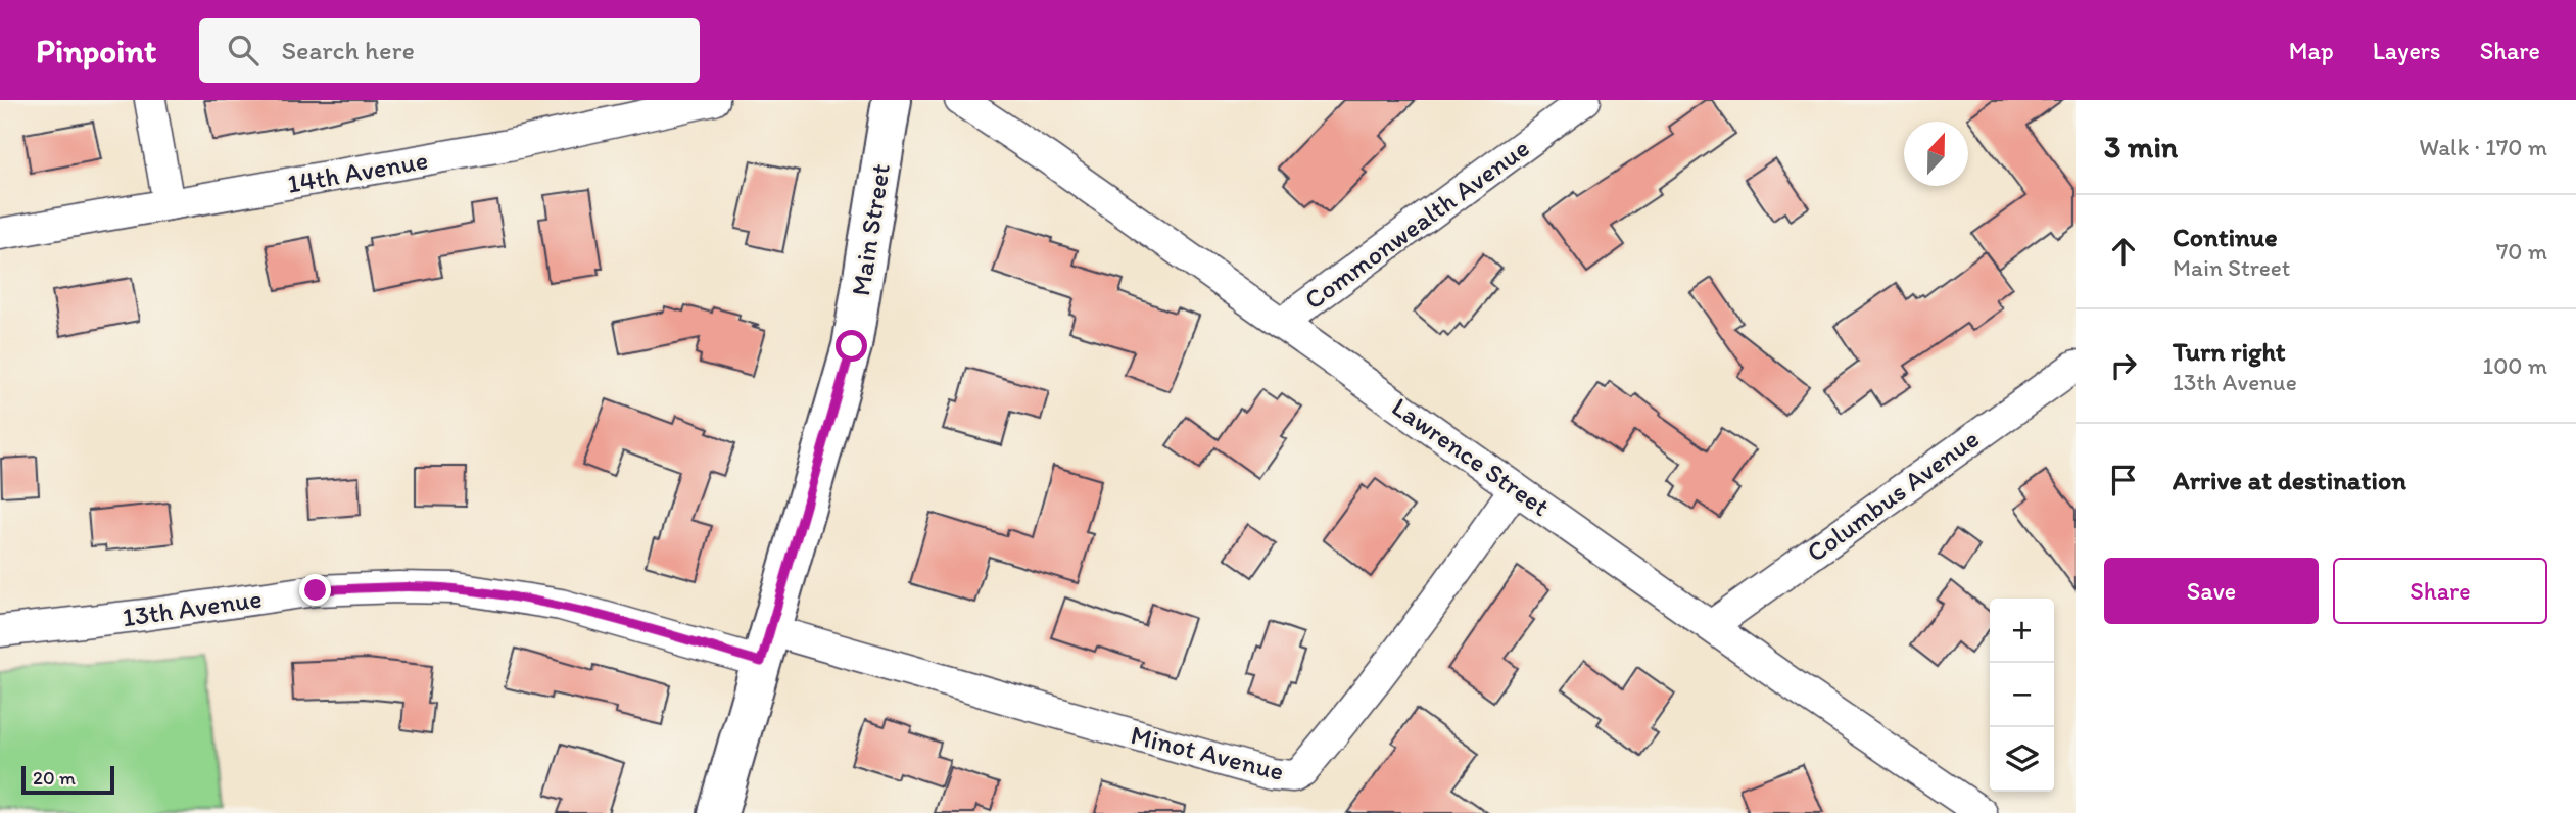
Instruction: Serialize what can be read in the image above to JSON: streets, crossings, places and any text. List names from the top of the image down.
{
  "streets": {
    "main road": ["Main Street"],
    "street": [
      "14th Avenue",
      "Commonwealth Avenue",
      "Lawrence Street",
      "Columbus Avenue",
      "13th Avenue",
      "Minot Avenue"
    ]
  },
  "crossings": [
    ["Commonwealth Avenue", "Lawrence Street"],
    ["Main Street", "13th Avenue"],
    ["Main Street", "Minot Avenue"],
    ["Lawrence Street", "Columbus Avenue"],
    ["Lawrence Street", "Minot Avenue"],
    ["13th Avenue", "Minot Avenue"]
  ],
  "scale_bar": "20 m",
  "north": "top",
  "page": {
    "header": "Pinpoint",
    "search": "Search here",
    "nav": ["Map", "Layers", "Share"],
    "heading": ["3 min", "Walk · 170 m"],
    "list": [
      ["Continue", "Main Street", "70 m"],
      ["Turn right", "13th Avenue", "100 m"],
      "Arrive at destination"
    ],
    "buttons": ["Save", "Share"],
    "map_buttons": ["+", "−"],
    "scale": "20 m"
  }
}
